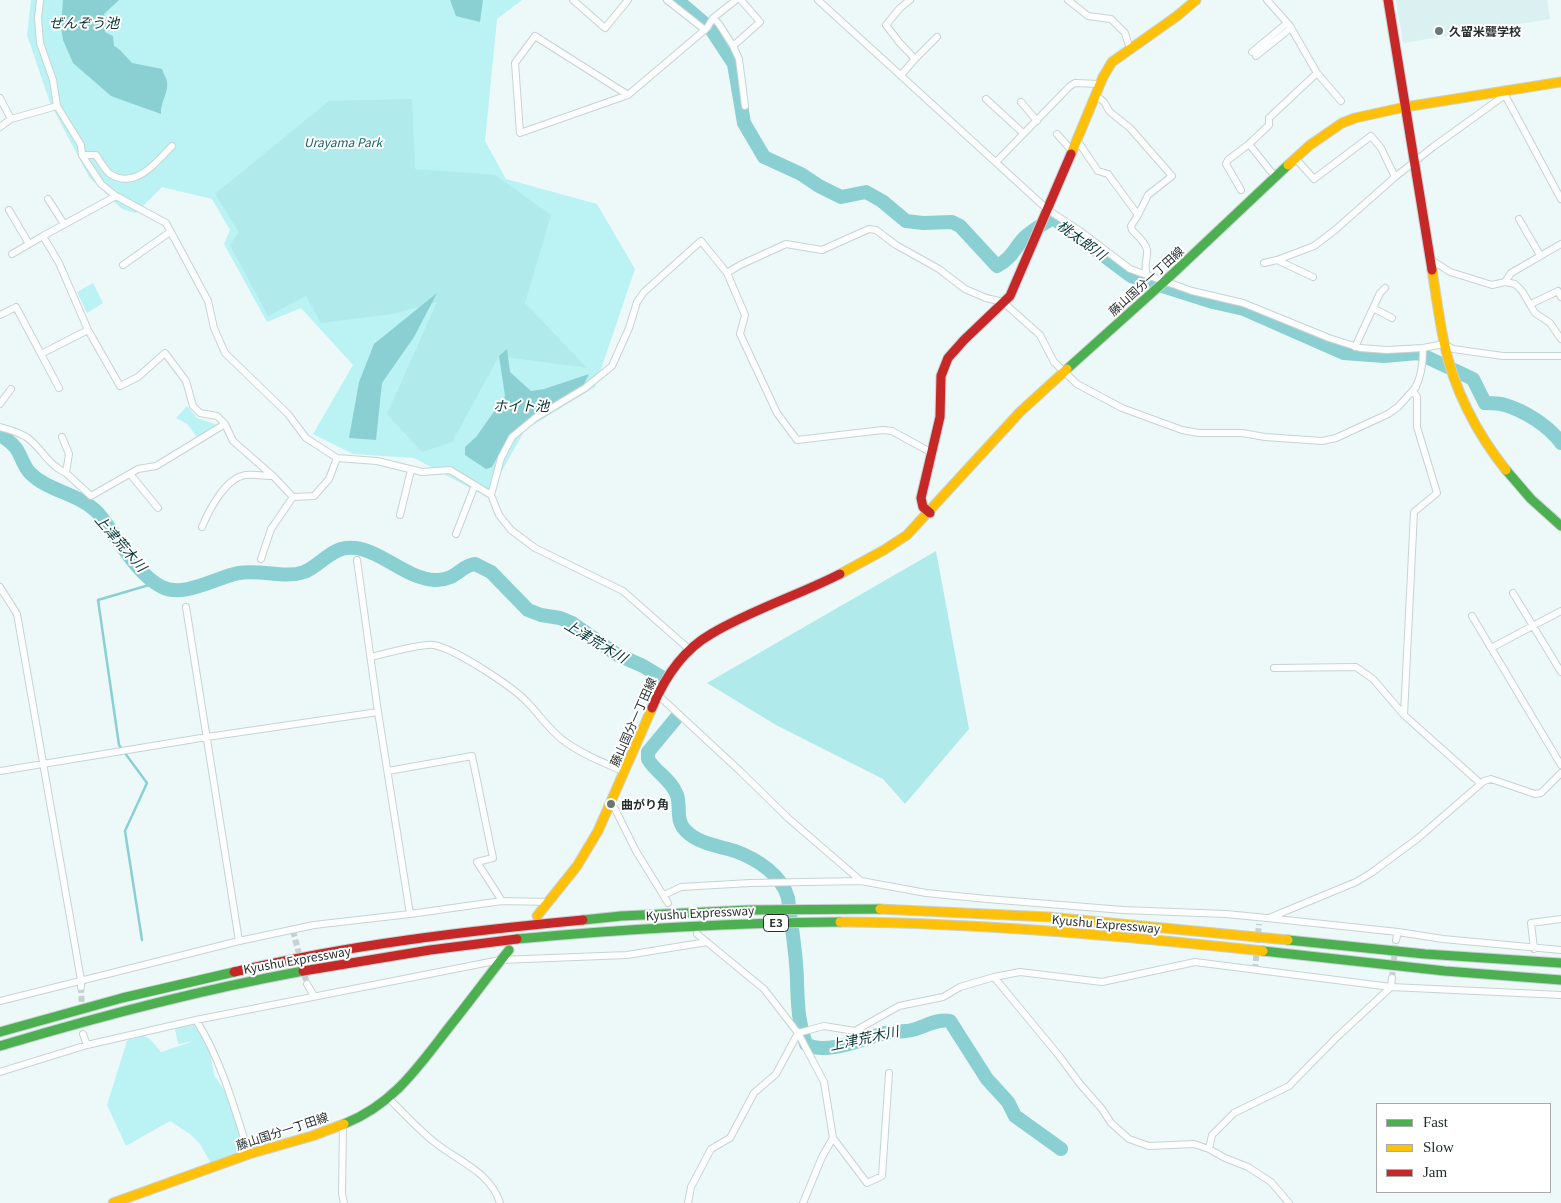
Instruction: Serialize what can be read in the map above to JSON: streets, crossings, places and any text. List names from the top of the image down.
{
  "streets": {
    "main road": ["藤山国分一丁田線", "Kyushu Expressway", "E3"]
  },
  "water": [
    "ぜんぞう池",
    "桃太郎川",
    "ホイト池",
    "上津荒木川"
  ],
  "parks": ["Urayama Park"],
  "places": ["久留米聾学校", "曲がり角"],
  "legend": ["Fast", "Slow", "Jam"]
}
